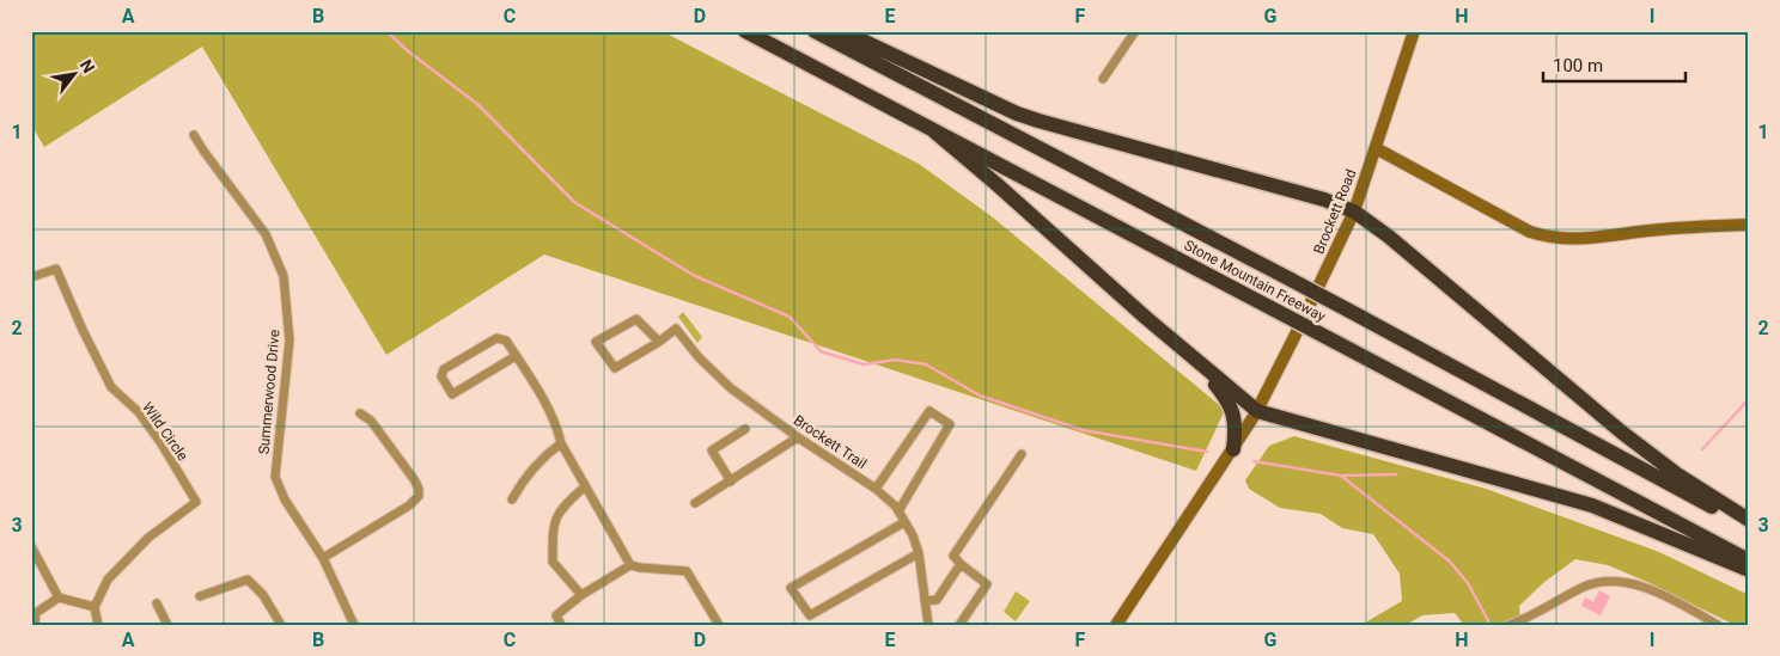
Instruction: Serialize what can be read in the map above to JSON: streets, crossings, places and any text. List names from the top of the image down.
{
  "streets": {
    "highway": ["Stone Mountain Freeway"],
    "street": [
      "Brockett Road",
      "Summerwood Drive",
      "Wild Circle",
      "Brockett Trail"
    ]
  },
  "scale_bar": "100 m",
  "north": "top right",
  "grid": {
    "columns": [
      "A",
      "B",
      "C",
      "D",
      "E",
      "F",
      "G",
      "H",
      "I"
    ],
    "rows": ["1", "2", "3"]
  }
}
